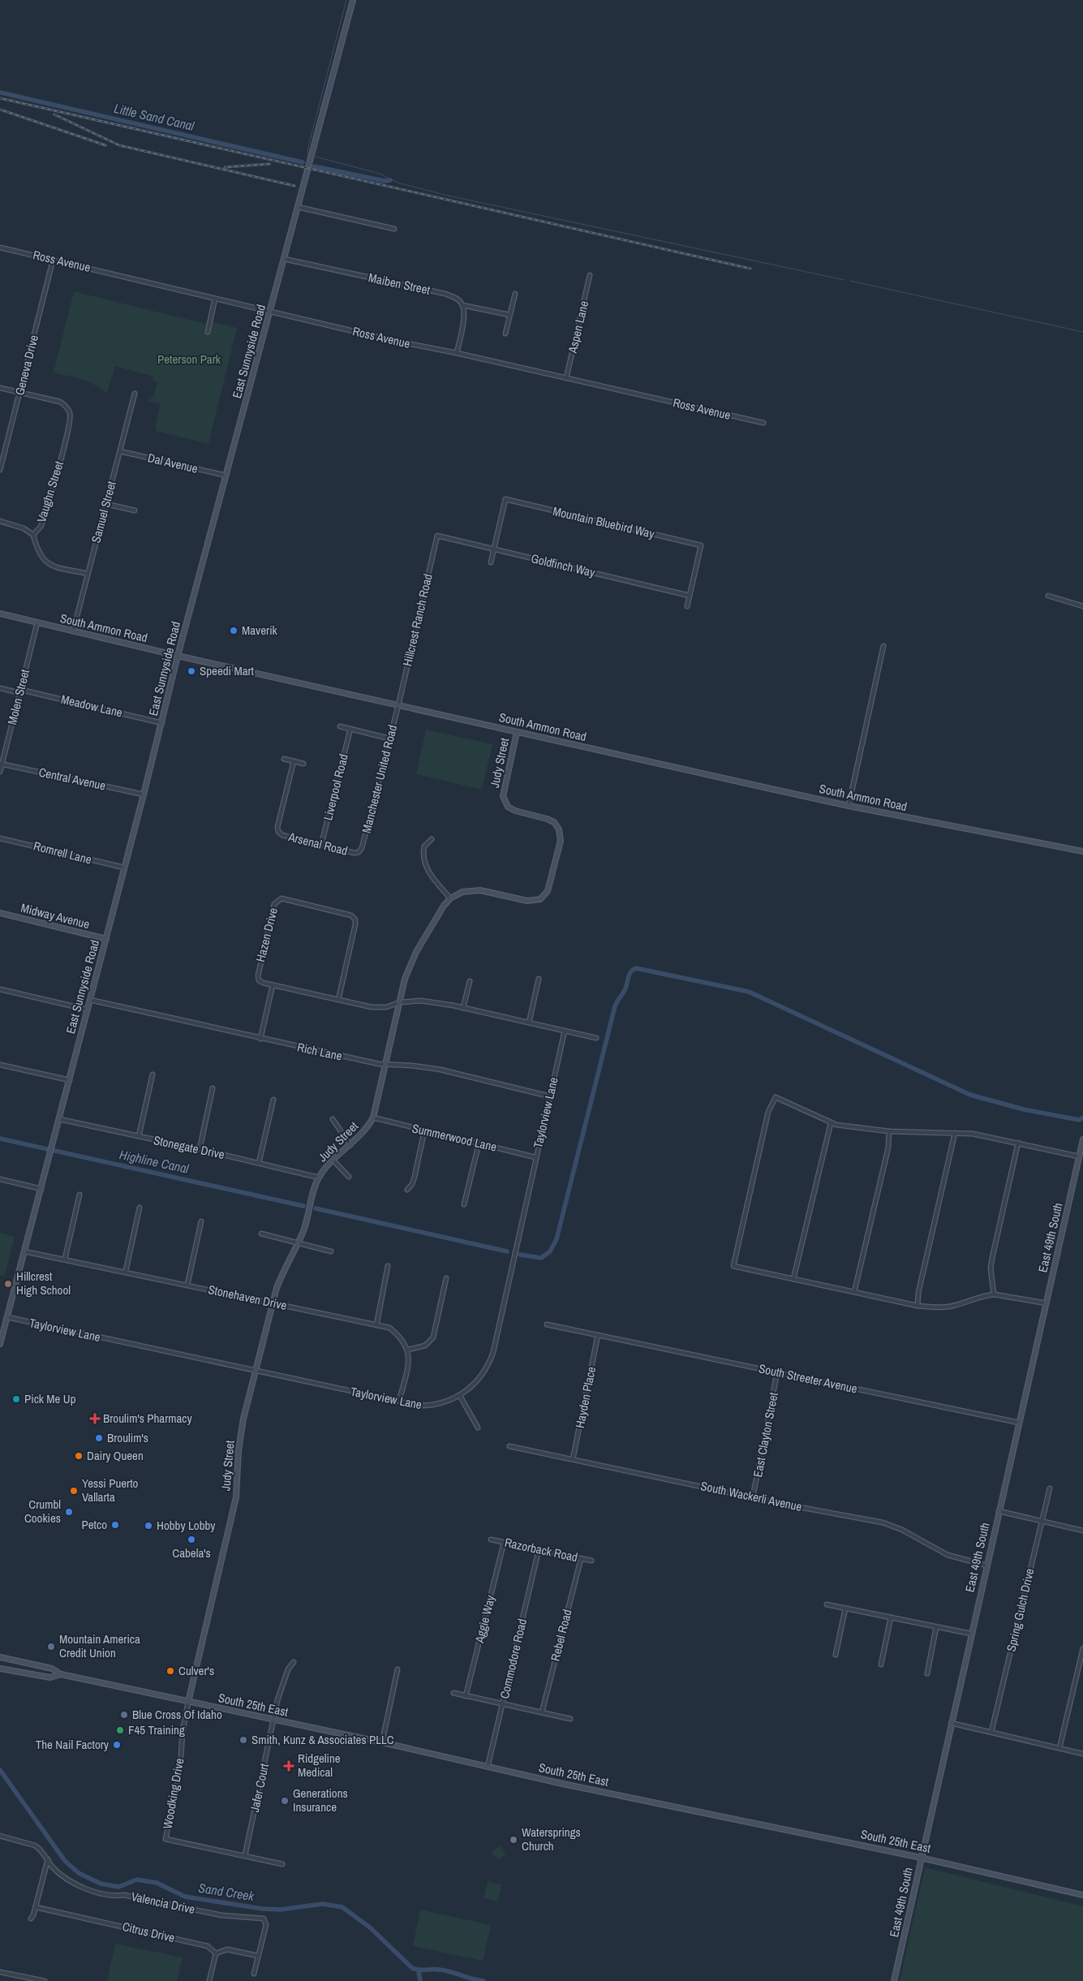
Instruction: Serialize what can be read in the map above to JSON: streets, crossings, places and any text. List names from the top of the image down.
{
  "streets": {
    "street": [
      "Ross Avenue",
      "Maiben Street",
      "Aspen Lane",
      "East Sunnyside Road",
      "Geneva Drive",
      "Dal Avenue",
      "Vaughn Street",
      "Samuel Street",
      "Mountain Bluebird Way",
      "Goldfinch Way",
      "Hillcrest Ranch Road",
      "South Ammon Road",
      "Molen Street",
      "Meadow Lane",
      "Judy Street",
      "Central Avenue",
      "Manchester United Road",
      "Liverpool Road",
      "Arsenal Road",
      "Romrell Lane",
      "Midway Avenue",
      "Hazen Drive",
      "Rich Lane",
      "Taylorview Lane",
      "Summerwood Lane",
      "Stonegate Drive",
      "East 49th South",
      "Stonehaven Drive",
      "South Streeter Avenue",
      "Hayden Place",
      "East Clayton Street",
      "South Wackerli Avenue",
      "Razorback Road",
      "Spring Gulch Drive",
      "Aggie Way",
      "Rebel Road",
      "Commodore Road",
      "South 25th East",
      "Jafer Court",
      "Woodking Drive",
      "Valencia Drive",
      "Citrus Drive"
    ]
  },
  "crossings": [
    ["Ross Avenue", "Aspen Lane"],
    ["Ross Avenue", "East Sunnyside Road"],
    ["Ross Avenue", "Geneva Drive"],
    ["Maiben Street", "East Sunnyside Road"],
    ["East Sunnyside Road", "Dal Avenue"],
    ["East Sunnyside Road", "South Ammon Road"],
    ["East Sunnyside Road", "Meadow Lane"],
    ["East Sunnyside Road", "Central Avenue"],
    ["East Sunnyside Road", "Romrell Lane"],
    ["East Sunnyside Road", "Midway Avenue"],
    ["East Sunnyside Road", "Rich Lane"],
    ["East Sunnyside Road", "Taylorview Lane"],
    ["East Sunnyside Road", "Stonegate Drive"],
    ["East Sunnyside Road", "Stonehaven Drive"],
    ["Geneva Drive", "Vaughn Street"],
    ["Dal Avenue", "Samuel Street"],
    ["Vaughn Street", "Samuel Street"],
    ["Samuel Street", "South Ammon Road"],
    ["Mountain Bluebird Way", "Goldfinch Way"],
    ["Goldfinch Way", "Hillcrest Ranch Road"],
    ["Hillcrest Ranch Road", "South Ammon Road"],
    ["Hillcrest Ranch Road", "Manchester United Road"],
    ["South Ammon Road", "Molen Street"],
    ["South Ammon Road", "Judy Street"],
    ["South Ammon Road", "Manchester United Road"],
    ["Molen Street", "Meadow Lane"],
    ["Molen Street", "Central Avenue"],
    ["Judy Street", "Hazen Drive"],
    ["Judy Street", "Rich Lane"],
    ["Judy Street", "Taylorview Lane"],
    ["Judy Street", "Summerwood Lane"],
    ["Judy Street", "Stonegate Drive"],
    ["Judy Street", "Stonehaven Drive"],
    ["Judy Street", "South 25th East"],
    ["Judy Street", "Woodking Drive"],
    ["Manchester United Road", "Arsenal Road"],
    ["Liverpool Road", "Arsenal Road"],
    ["Hazen Drive", "Taylorview Lane"],
    ["Rich Lane", "Taylorview Lane"],
    ["Taylorview Lane", "Summerwood Lane"],
    ["East 49th South", "South Streeter Avenue"],
    ["East 49th South", "South Wackerli Avenue"],
    ["East 49th South", "South 25th East"],
    ["South Streeter Avenue", "Hayden Place"],
    ["South Streeter Avenue", "East Clayton Street"],
    ["Hayden Place", "South Wackerli Avenue"],
    ["East Clayton Street", "South Wackerli Avenue"],
    ["Razorback Road", "Aggie Way"],
    ["Razorback Road", "Rebel Road"],
    ["Razorback Road", "Commodore Road"],
    ["Commodore Road", "South 25th East"],
    ["South 25th East", "Jafer Court"],
    ["South 25th East", "Woodking Drive"],
    ["Jafer Court", "Woodking Drive"]
  ],
  "water": ["Little Sand Canal", "Highline Canal", "Sand Creek"],
  "parks": ["Peterson Park"],
  "places": {
    "other": [
      "Maverik",
      "Speedi Mart",
      "Hillcrest High School",
      "Pick Me Up",
      "Broulim's",
      "Dairy Queen",
      "Yessi Puerto Vallarta",
      "Crumbl Cookies",
      "Petco",
      "Hobby Lobby",
      "Cabela's",
      "Mountain America Credit Union",
      "Culver's",
      "Blue Cross Of Idaho",
      "F45 Training",
      "Smith, Kunz & Associates PLLC",
      "The Nail Factory",
      "Generations Insurance",
      "Watersprings Church"
    ],
    "health": ["Broulim's Pharmacy", "Ridgeline Medical"]
  }
}
